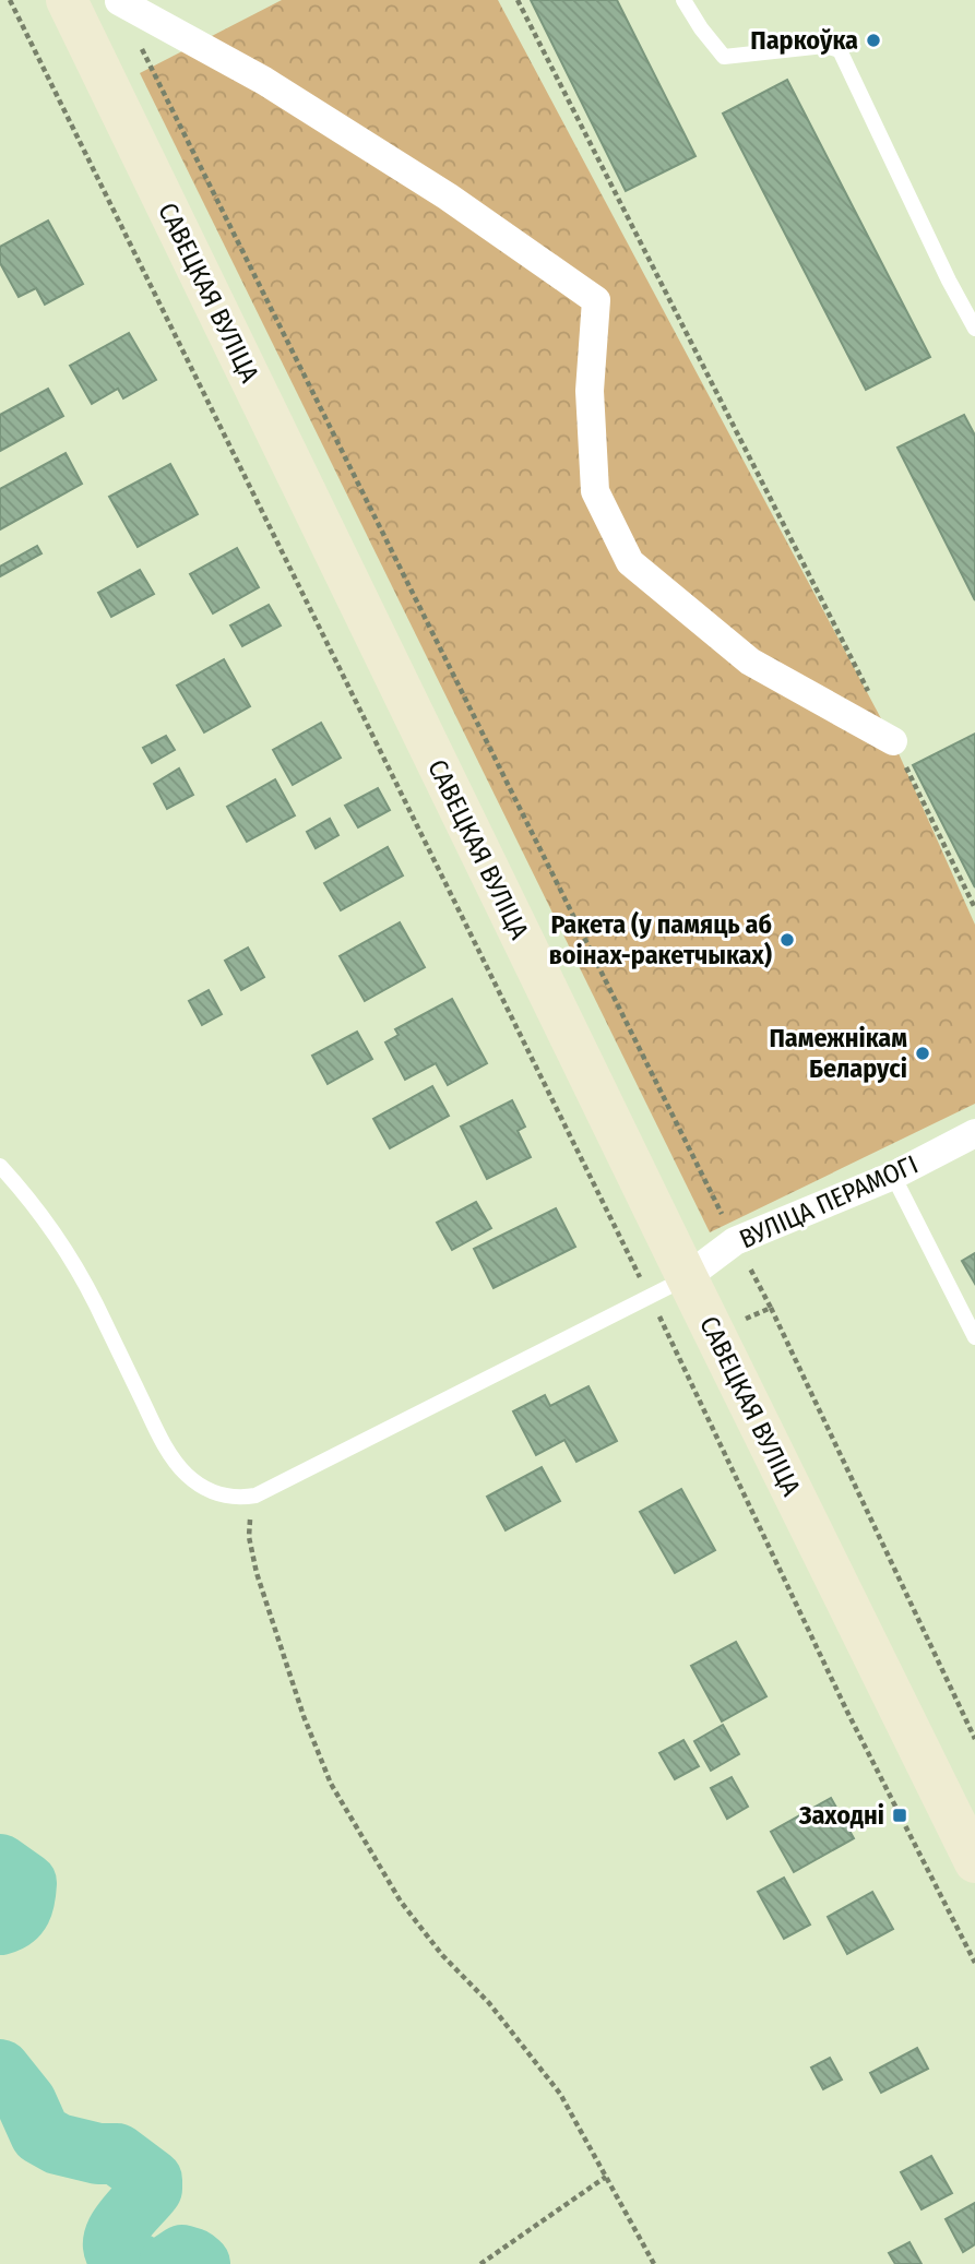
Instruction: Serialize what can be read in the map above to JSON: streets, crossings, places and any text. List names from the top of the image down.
{
  "streets": {
    "main road": ["САВЕЦКАЯ ВУЛІЦА"],
    "street": ["ВУЛІЦА ПЕРАМОГІ"]
  },
  "crossings": [
    ["САВЕЦКАЯ ВУЛІЦА", "ВУЛІЦА ПЕРАМОГІ"]
  ],
  "places": {
    "other": ["Паркоўка", "Ракета (у памяць аб воінах-ракетчыках)", "Памежнікам Беларусі"],
    "transit": ["Заходні"]
  }
}
